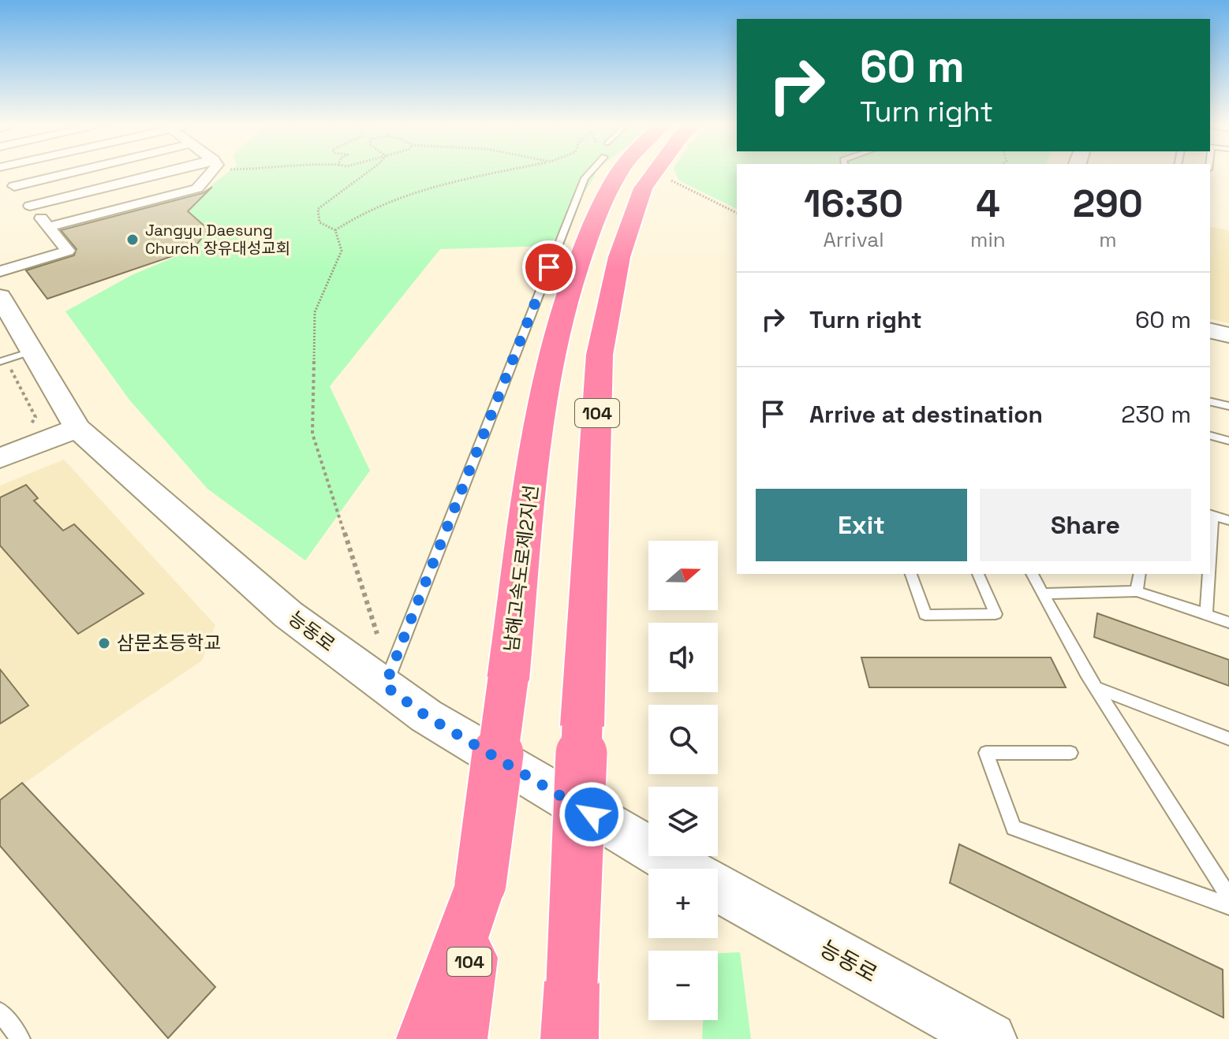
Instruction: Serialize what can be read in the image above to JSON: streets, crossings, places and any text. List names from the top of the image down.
{
  "streets": {
    "highway": ["104", "남해고속도로제2지선"],
    "street": ["능동로"]
  },
  "places": ["Jangyu Daesung Church 장유대성교회", "삼문초등학교"],
  "north": "right",
  "page": {
    "turn": ["60 m", "Turn right"],
    "eta": [
      "16:30",
      "Arrival",
      "4",
      "min",
      "290",
      "m"
    ],
    "list": [
      {
        "name": "Turn right",
        "value": "60 m"
      },
      {
        "name": "Arrive at destination",
        "value": "230 m"
      }
    ],
    "buttons": ["Exit", "Share"],
    "map_buttons": ["+", "−"]
  }
}
